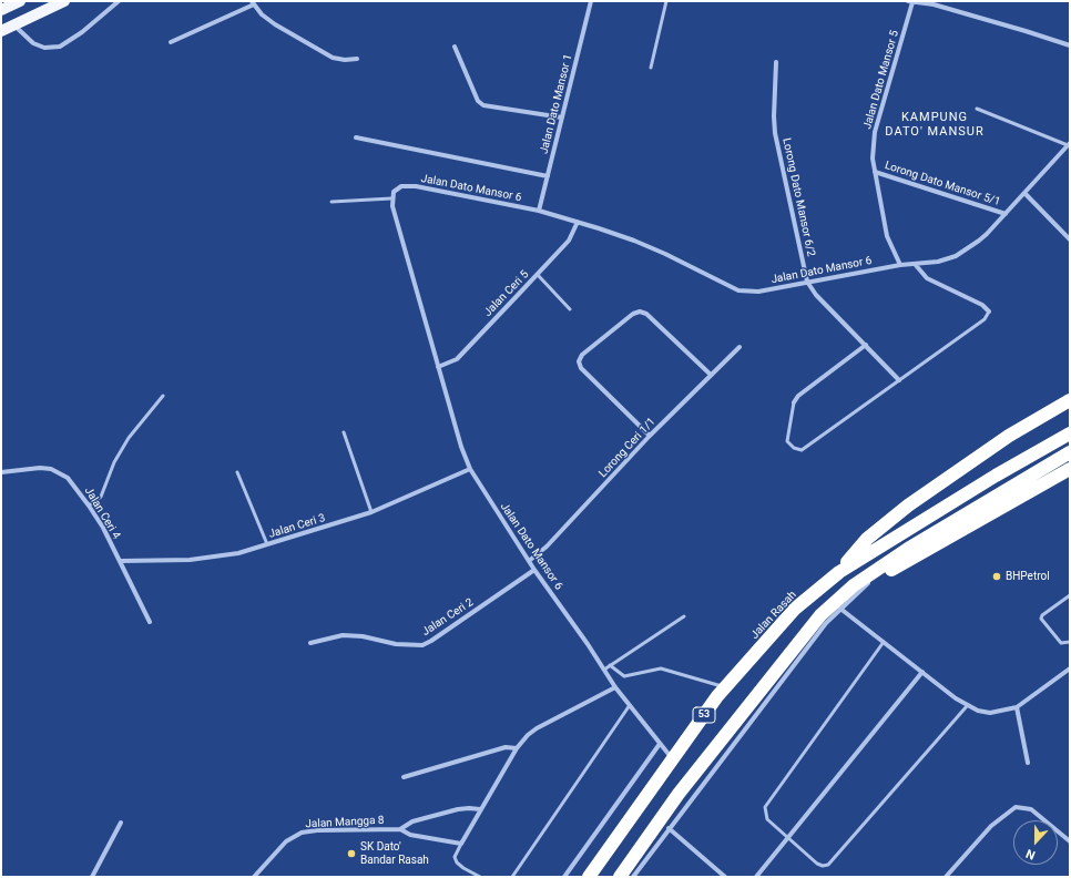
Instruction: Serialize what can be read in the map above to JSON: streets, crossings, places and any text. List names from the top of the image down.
{
  "streets": {
    "highway": ["Jalan Rasah", "53"],
    "street": [
      "Jalan Dato Mansor 5",
      "Jalan Dato Mansor 1",
      "Lorong Dato Mansor 5/1",
      "Jalan Dato Mansor 6",
      "Lorong Dato Mansor 6/2",
      "Jalan Ceri 5",
      "Lorong Ceri 1/1",
      "Jalan Ceri 4",
      "Jalan Ceri 3",
      "Jalan Ceri 2",
      "Jalan Mangga 8"
    ]
  },
  "crossings": [
    ["Jalan Dato Mansor 5", "Lorong Dato Mansor 5/1"],
    ["Jalan Dato Mansor 5", "Jalan Dato Mansor 6"],
    ["Jalan Dato Mansor 1", "Jalan Dato Mansor 6"],
    ["Lorong Dato Mansor 5/1", "Jalan Dato Mansor 6"],
    ["Jalan Dato Mansor 6", "Lorong Dato Mansor 6/2"],
    ["Jalan Dato Mansor 6", "Jalan Ceri 5"],
    ["Jalan Dato Mansor 6", "Lorong Ceri 1/1"],
    ["Jalan Dato Mansor 6", "Jalan Ceri 3"],
    ["Jalan Dato Mansor 6", "Jalan Rasah"],
    ["Jalan Dato Mansor 6", "Jalan Ceri 2"],
    ["Jalan Ceri 4", "Jalan Ceri 3"]
  ],
  "districts": ["KAMPUNG DATO' MANSUR"],
  "places": ["BHPetrol", "SK Dato' Bandar Rasah"],
  "north": "bottom"
}
